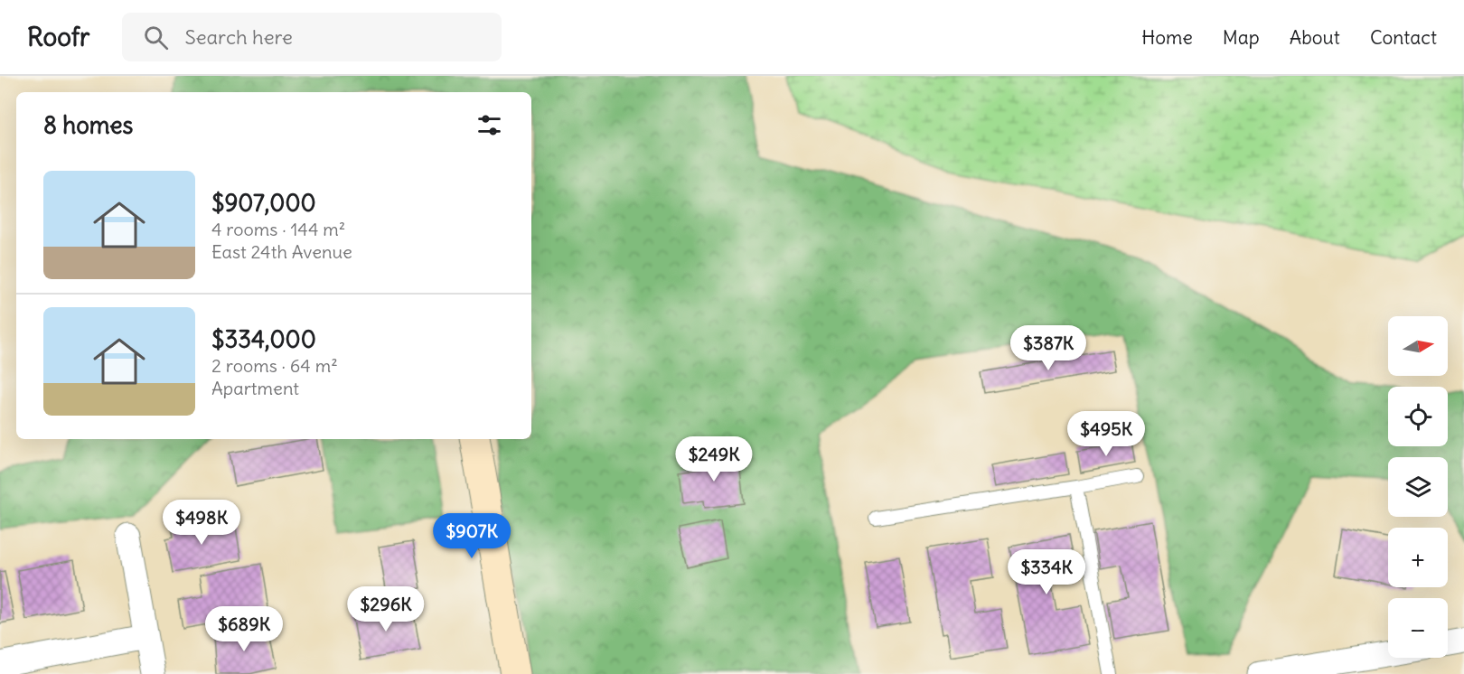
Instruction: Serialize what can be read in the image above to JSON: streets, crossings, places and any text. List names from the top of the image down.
{
  "north": "right",
  "page": {
    "header": "Roofr",
    "search": "Search here",
    "nav": [
      "Home",
      "Map",
      "About",
      "Contact"
    ],
    "heading": "8 homes",
    "list": [
      {
        "name": "$907,000",
        "note": "4 rooms · 144 m² · East 24th Avenue"
      },
      {
        "name": "$334,000",
        "note": "2 rooms · 64 m² · Apartment"
      }
    ],
    "map_buttons": ["+", "−"],
    "price": [
      "$387K",
      "$495K",
      "$249K",
      "$498K",
      "$907K",
      "$334K",
      "$296K",
      "$689K"
    ]
  }
}
